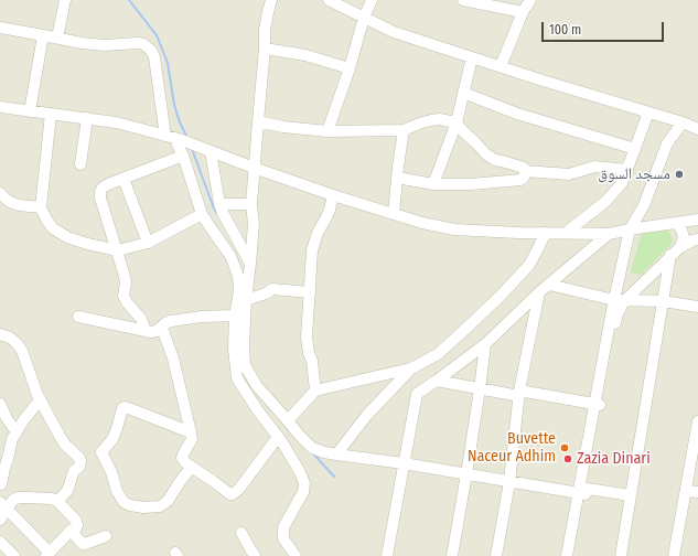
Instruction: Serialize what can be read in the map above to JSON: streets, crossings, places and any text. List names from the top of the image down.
{
  "places": ["مسجد السوق", "Buvette Naceur Adhim", "Zazia Dinari"],
  "scale_bar": "100 m"
}
